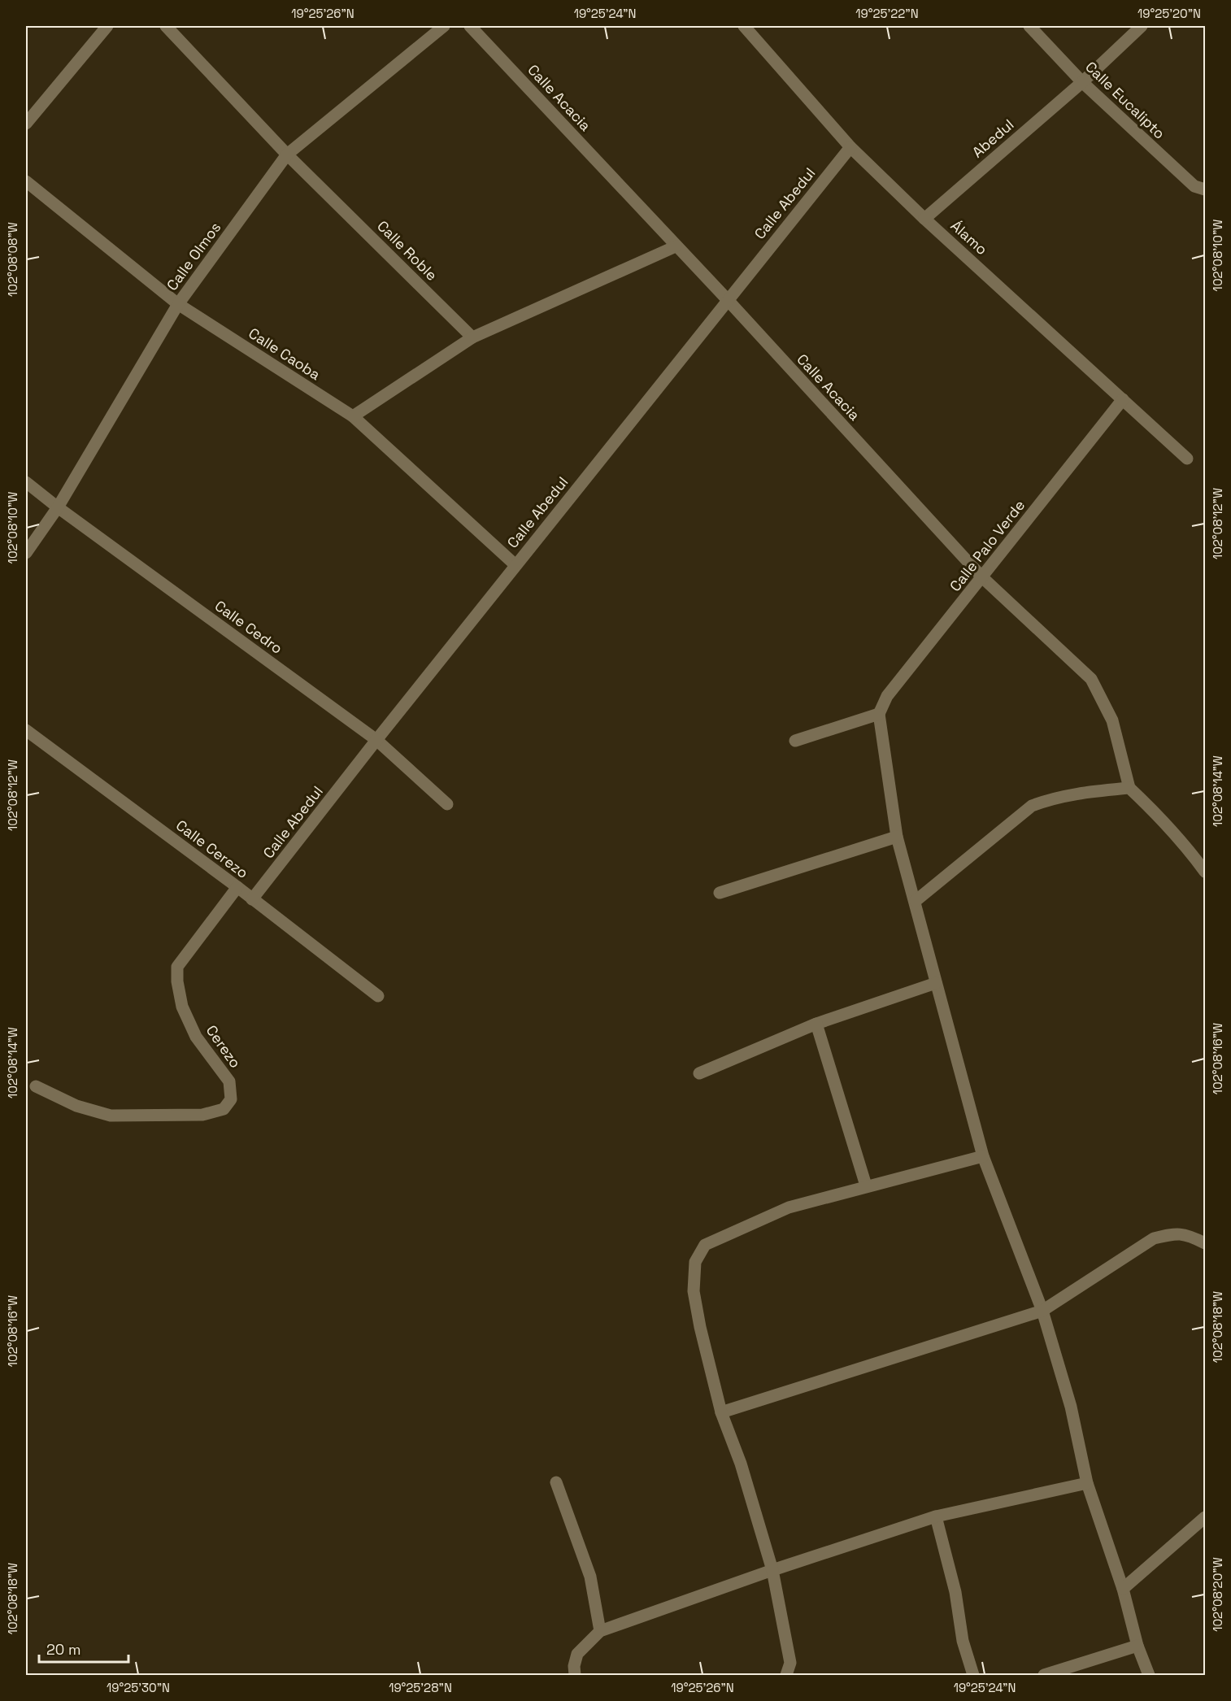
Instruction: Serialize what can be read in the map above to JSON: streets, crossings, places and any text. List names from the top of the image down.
{
  "streets": {
    "street": [
      "Calle Acacia",
      "Calle Eucalipto",
      "Abedul",
      "Calle Abedul",
      "Álamo",
      "Calle Roble",
      "Calle Olmos",
      "Calle Caoba",
      "Calle Palo Verde",
      "Calle Cedro",
      "Calle Cerezo",
      "Cerezo"
    ]
  },
  "crossings": [
    ["Calle Acacia", "Calle Abedul"],
    ["Calle Acacia", "Calle Palo Verde"],
    ["Calle Eucalipto", "Abedul"],
    ["Abedul", "Álamo"],
    ["Calle Abedul", "Álamo"],
    ["Calle Abedul", "Calle Caoba"],
    ["Calle Abedul", "Calle Cedro"],
    ["Calle Abedul", "Calle Cerezo"],
    ["Álamo", "Calle Palo Verde"],
    ["Calle Roble", "Calle Olmos"],
    ["Calle Olmos", "Calle Caoba"],
    ["Calle Olmos", "Calle Cedro"],
    ["Calle Cerezo", "Cerezo"]
  ],
  "scale_bar": "20 m",
  "coordinates": [
    "19°25'26\"N",
    "19°25'24\"N",
    "19°25'22\"N",
    "19°25'20\"N",
    "102°08'10\"W",
    "102°08'08\"W",
    "102°08'12\"W",
    "102°08'14\"W",
    "102°08'16\"W",
    "102°08'18\"W",
    "102°08'20\"W",
    "19°25'30\"N",
    "19°25'28\"N"
  ]
}
